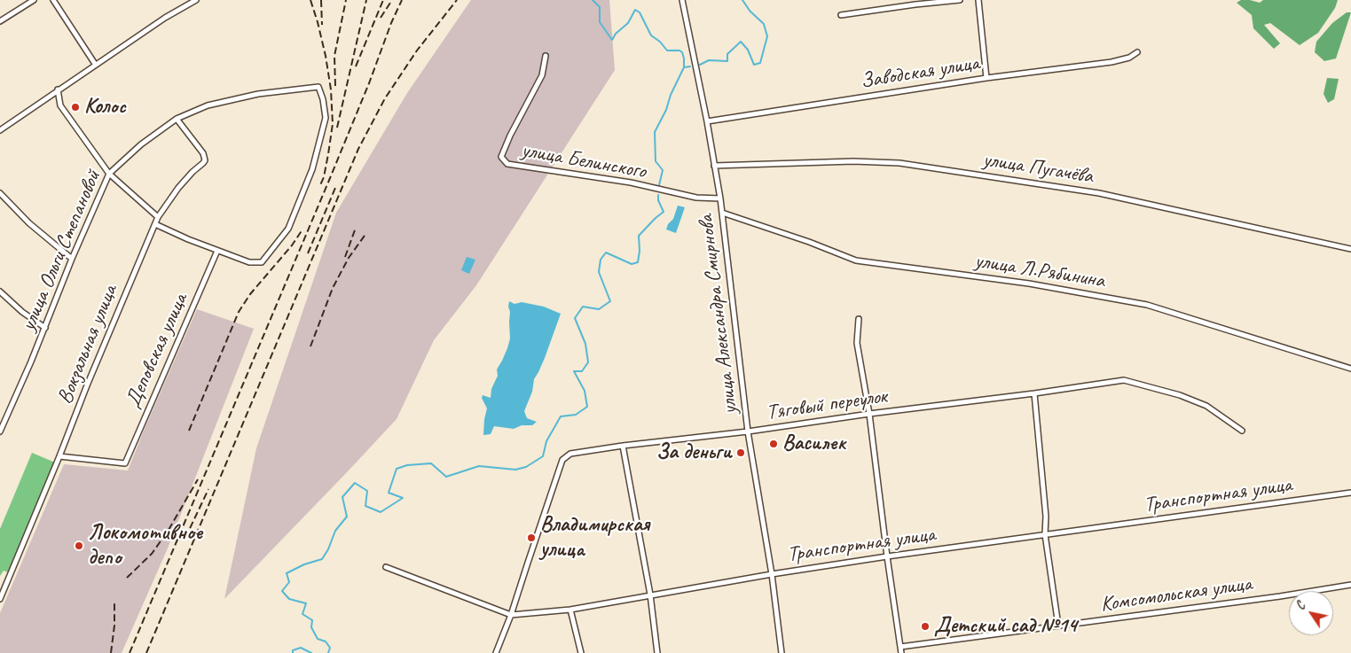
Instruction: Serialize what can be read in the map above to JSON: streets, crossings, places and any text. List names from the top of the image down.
{
  "streets": {
    "street": [
      "Заводская улица",
      "улица Белинского",
      "улица Пугачёва",
      "улица Ольги Степановой",
      "улица Л.Рябинина",
      "улица Александра Смирнова",
      "Вокзальная улица",
      "Деповская улица",
      "Тяговый переулок",
      "Транспортная улица",
      "Комсомольская улица"
    ]
  },
  "crossings": [
    ["Заводская улица", "улица Александра Смирнова"],
    ["улица Белинского", "улица Александра Смирнова"],
    ["улица Пугачёва", "улица Александра Смирнова"],
    ["улица Ольги Степановой", "Вокзальная улица"],
    ["улица Ольги Степановой", "Деповская улица"],
    ["улица Л.Рябинина", "улица Александра Смирнова"],
    ["улица Александра Смирнова", "Тяговый переулок"],
    ["улица Александра Смирнова", "Транспортная улица"],
    ["Вокзальная улица", "Деповская улица"],
    ["Тяговый переулок", "Транспортная улица"]
  ],
  "places": [
    "Колос",
    "Василек",
    "За деньги",
    "Владимирская улица",
    "Локомотивное депо",
    "Детский сад №14"
  ],
  "north": "top left"
}
